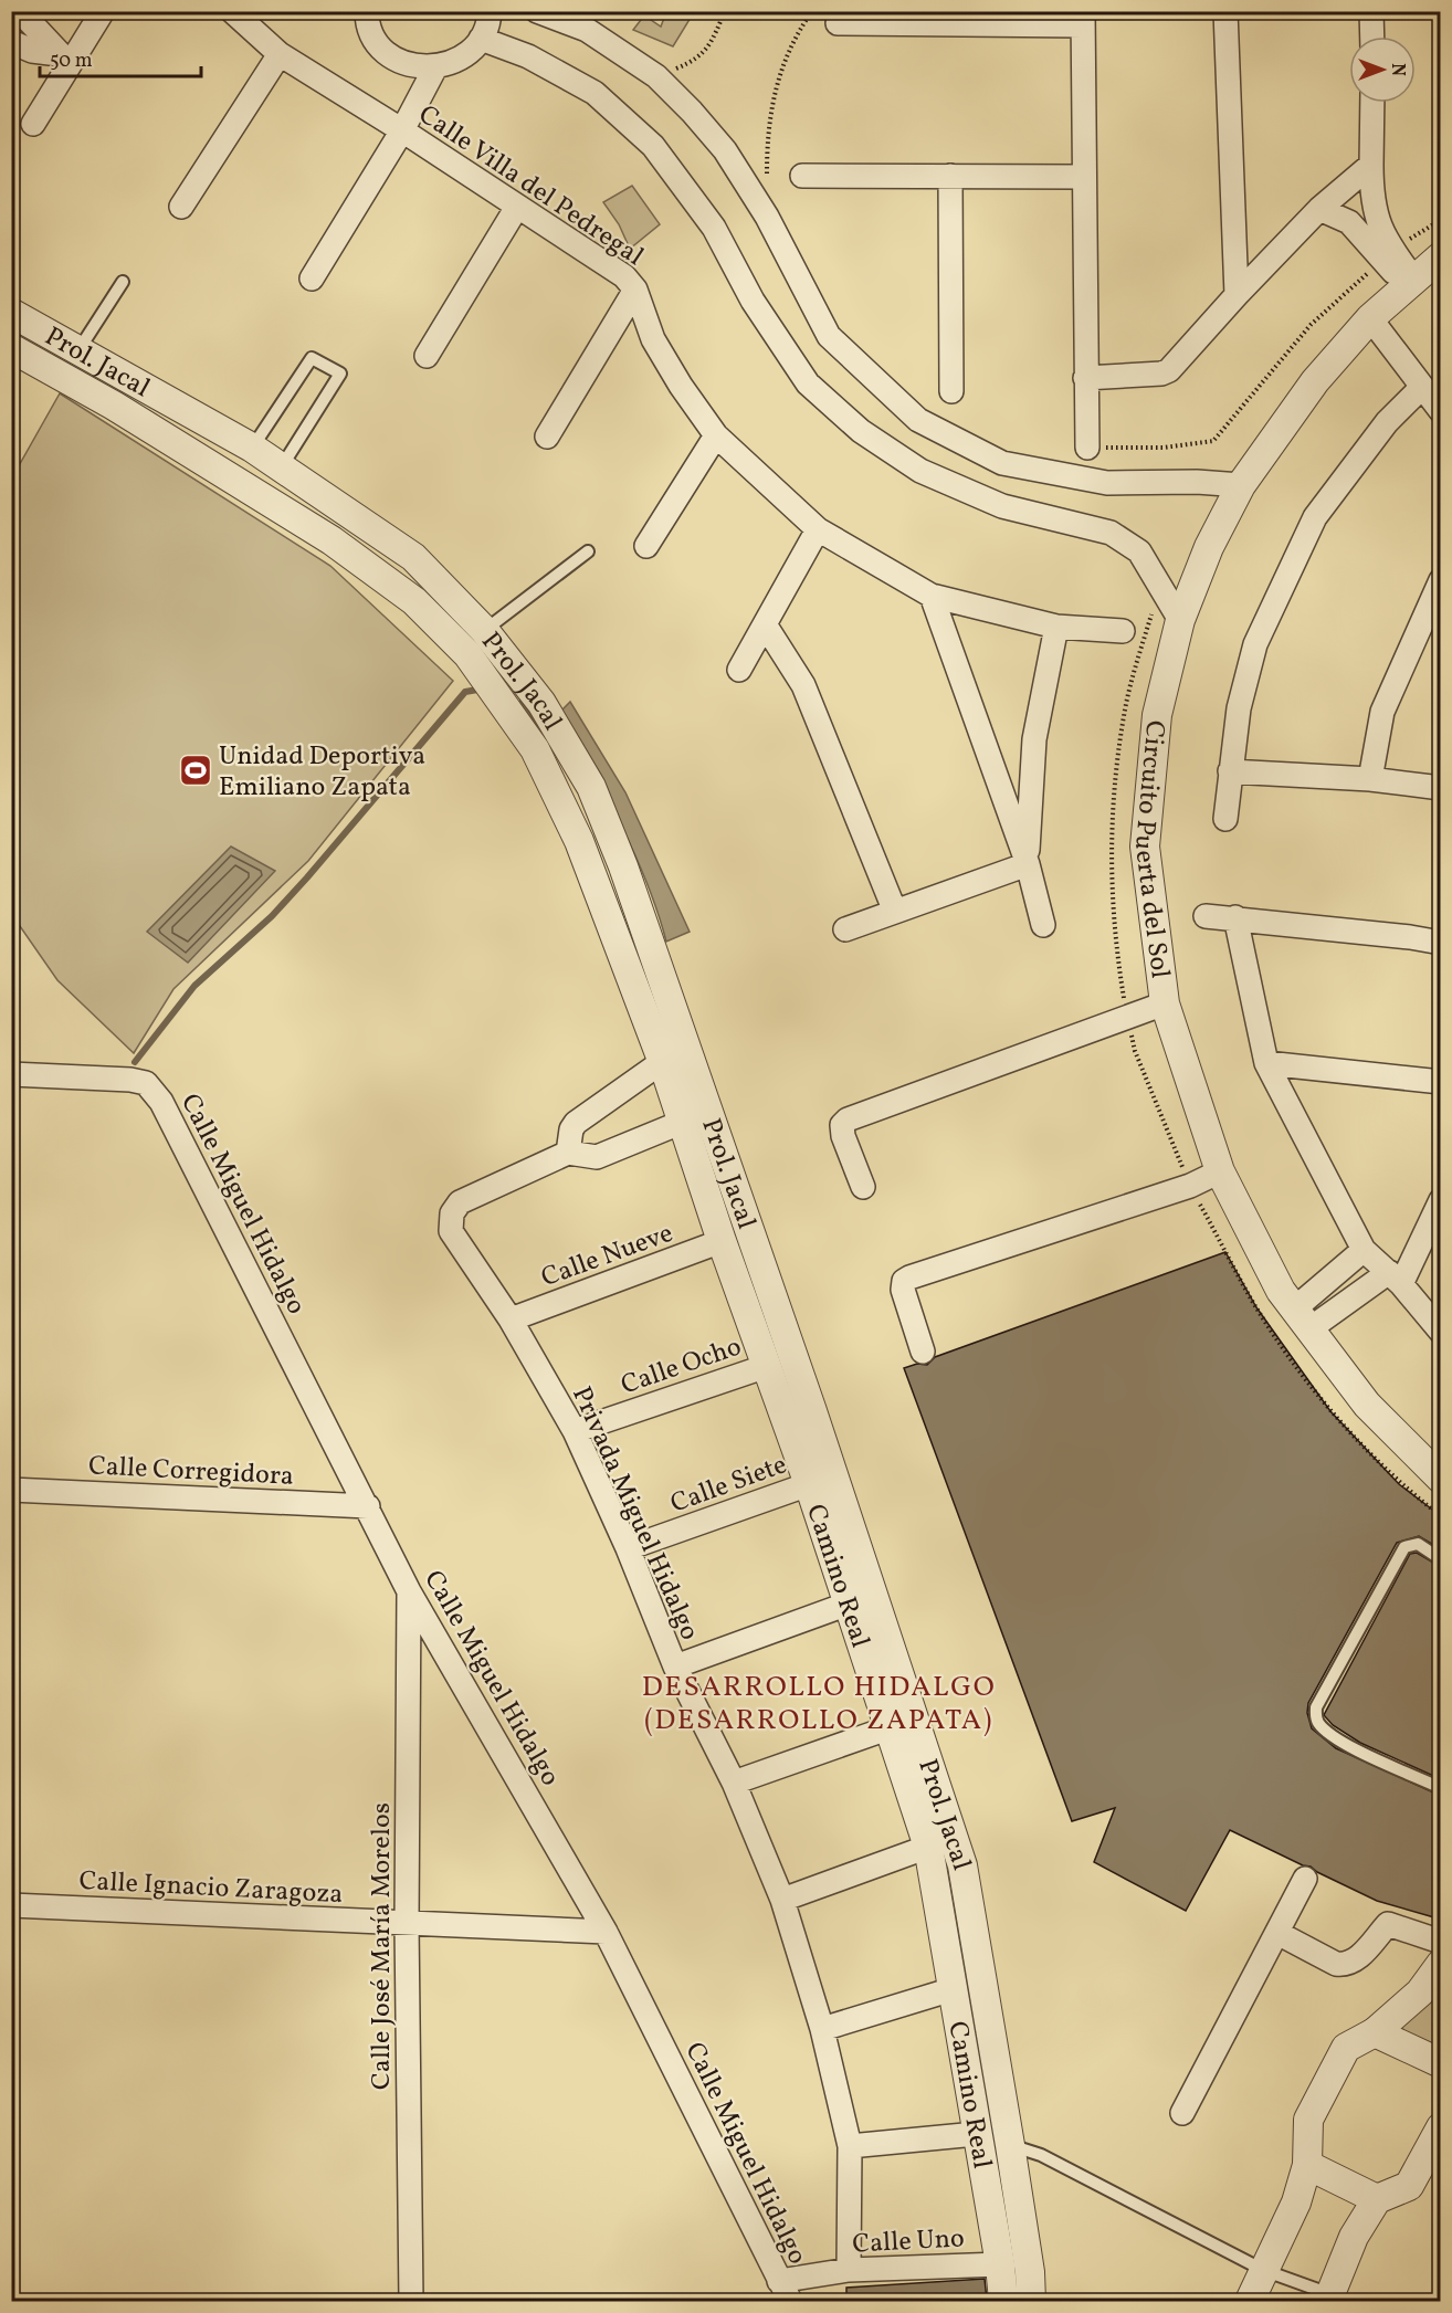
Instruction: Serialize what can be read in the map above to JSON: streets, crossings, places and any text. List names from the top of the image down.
{
  "streets": {
    "street": [
      "Calle Villa del Pedregal",
      "Prol. Jacal",
      "Circuito Puerta del Sol",
      "Calle Miguel Hidalgo",
      "Calle Nueve",
      "Calle Ocho",
      "Calle Corregidora",
      "Calle Siete",
      "Privada Miguel Hidalgo",
      "Camino Real",
      "Calle Ignacio Zaragoza",
      "Calle José María Morelos",
      "Calle Uno"
    ]
  },
  "crossings": [
    ["Prol. Jacal", "Camino Real"],
    ["Calle Miguel Hidalgo", "Calle Corregidora"],
    ["Calle Miguel Hidalgo", "Calle Ignacio Zaragoza"],
    ["Calle Miguel Hidalgo", "Calle José María Morelos"],
    ["Calle Miguel Hidalgo", "Calle Uno"],
    ["Calle Nueve", "Privada Miguel Hidalgo"],
    ["Calle Nueve", "Camino Real"],
    ["Calle Ocho", "Privada Miguel Hidalgo"],
    ["Calle Ocho", "Camino Real"],
    ["Calle Siete", "Privada Miguel Hidalgo"],
    ["Calle Siete", "Camino Real"],
    ["Privada Miguel Hidalgo", "Calle Uno"],
    ["Camino Real", "Calle Uno"],
    ["Calle Ignacio Zaragoza", "Calle José María Morelos"]
  ],
  "districts": ["DESARROLLO HIDALGO (DESARROLLO ZAPATA)"],
  "places": {
    "sports": ["Unidad Deportiva Emiliano Zapata"]
  },
  "scale_bar": "50 m",
  "north": "right"
}
